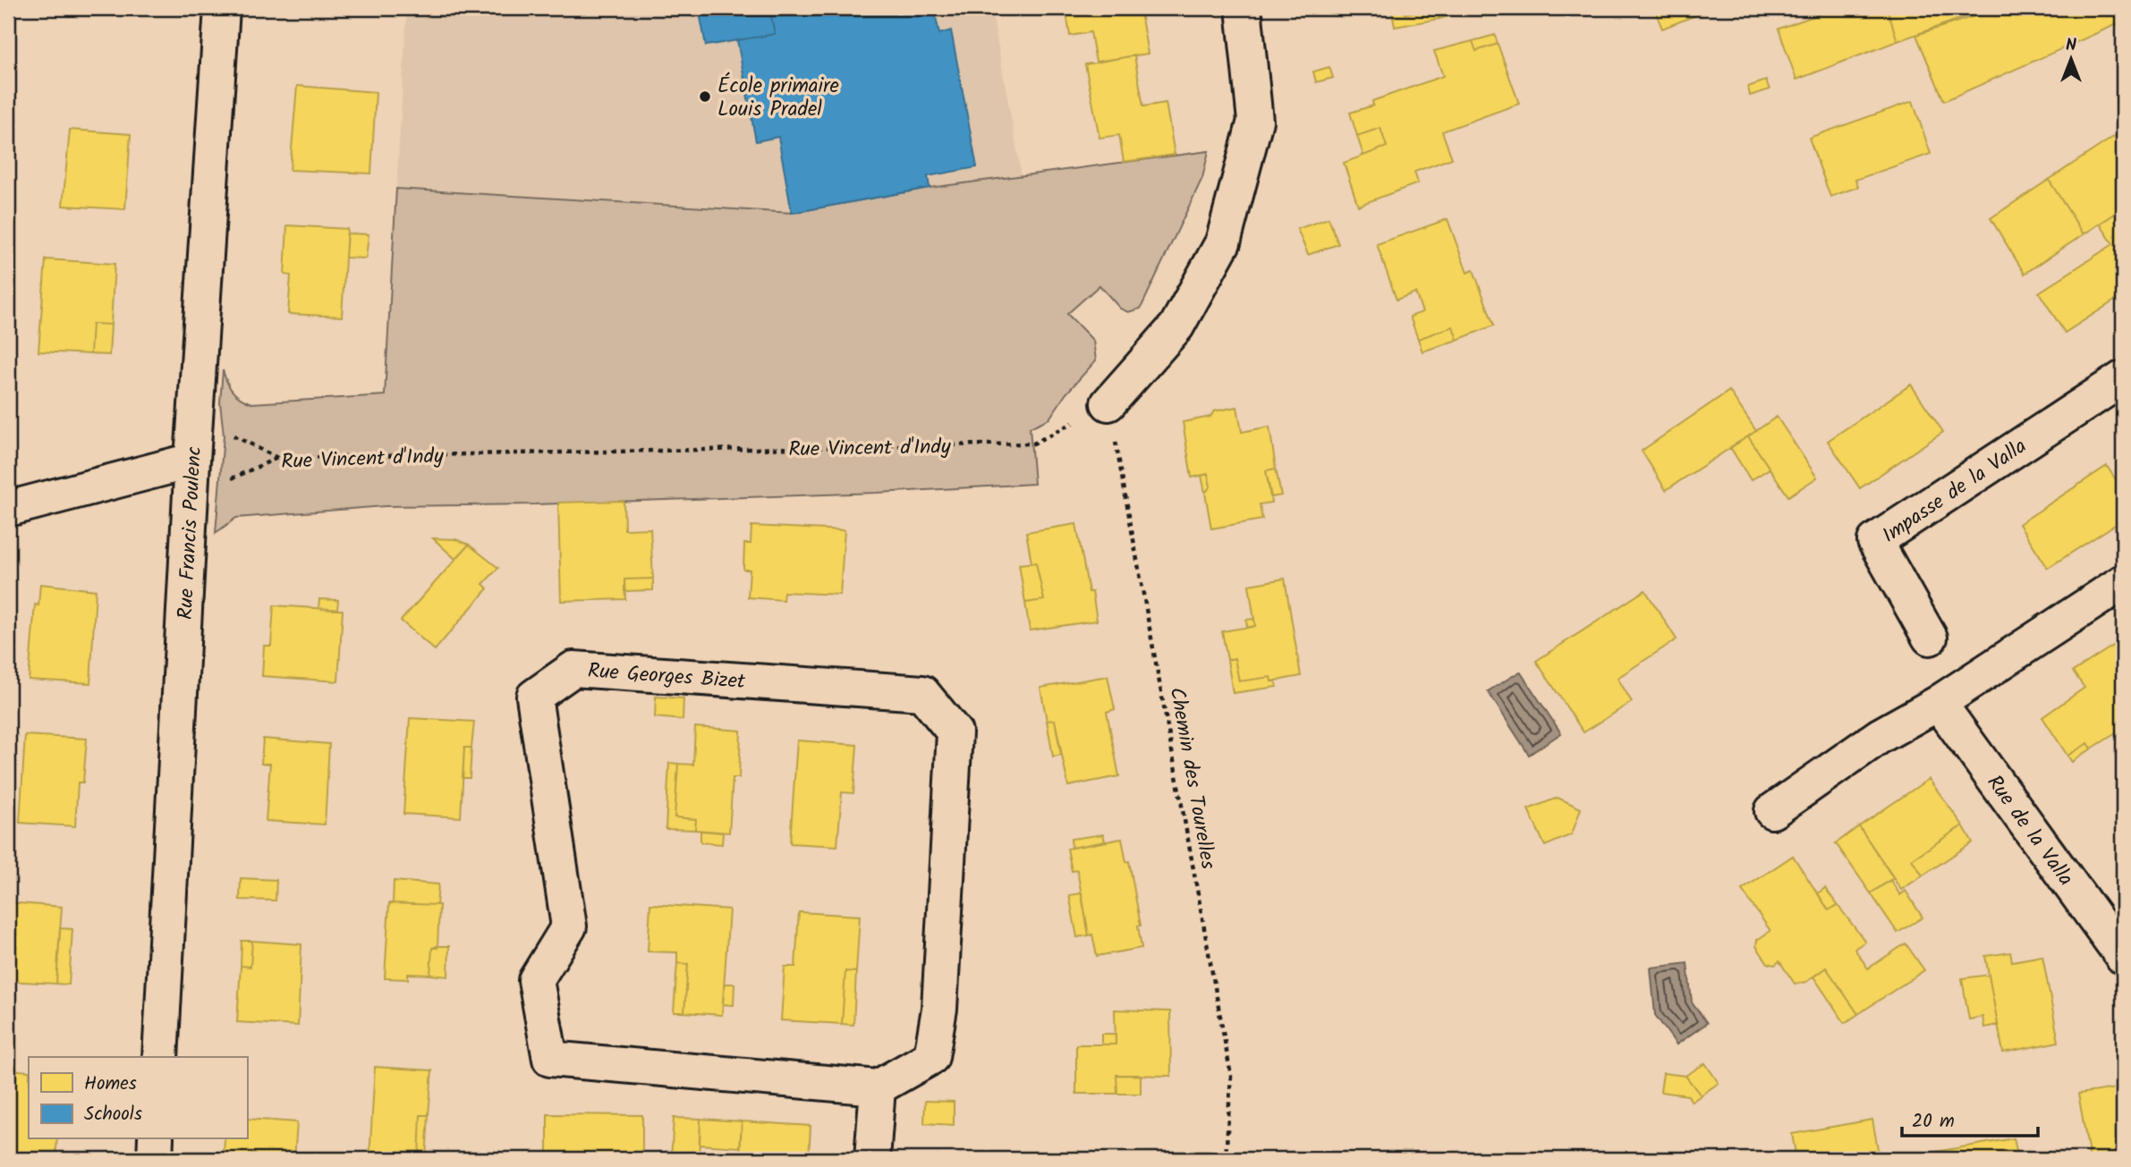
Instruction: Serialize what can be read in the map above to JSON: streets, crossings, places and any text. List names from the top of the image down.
{
  "streets": {
    "street": [
      "Impasse de la Valla",
      "Rue Francis Poulenc",
      "Rue Georges Bizet",
      "Rue de la Valla"
    ],
    "path": ["Rue Vincent d'Indy", "Chemin des Tourelles"]
  },
  "crossings": [
    ["Rue Vincent d'Indy", "Rue Francis Poulenc"],
    ["Rue Vincent d'Indy", "Chemin des Tourelles"]
  ],
  "places": ["École primaire Louis Pradel"],
  "legend": ["Homes", "Schools"],
  "scale_bar": "20 m",
  "north": "top"
}
